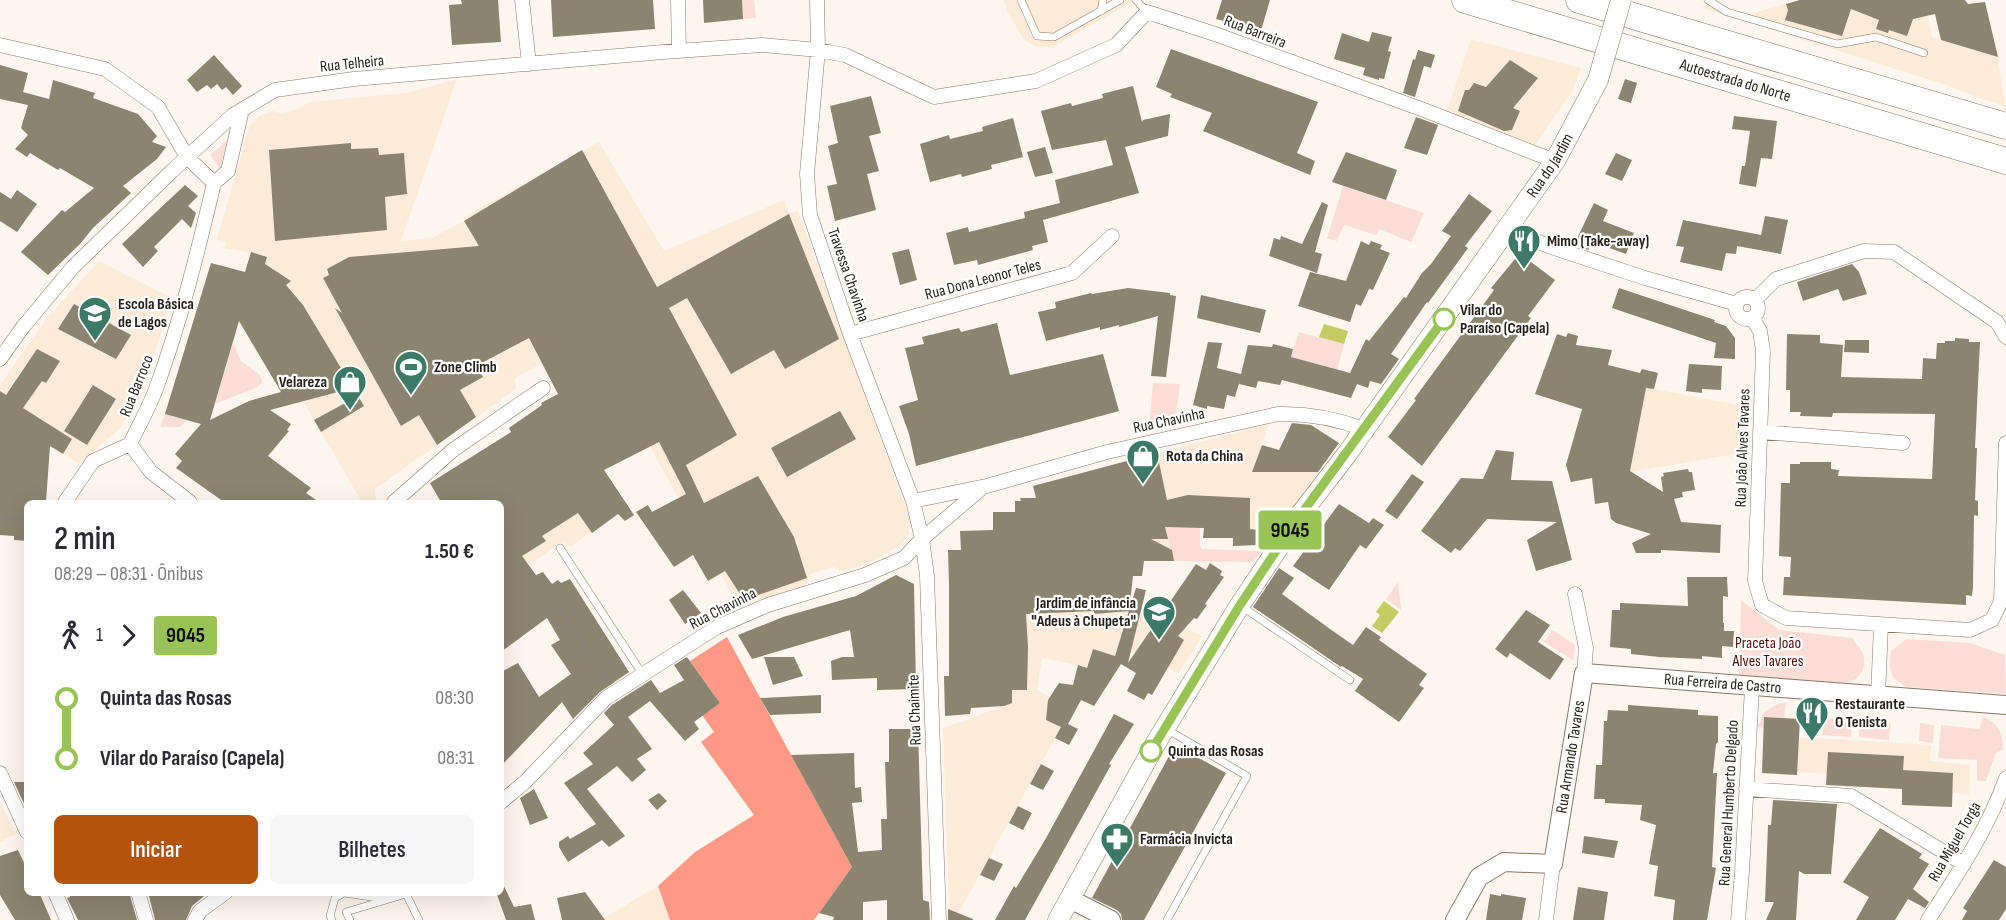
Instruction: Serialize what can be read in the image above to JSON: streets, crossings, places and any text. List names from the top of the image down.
{
  "streets": {
    "highway": ["Autoestrada do Norte"],
    "main road": ["Rua do Jardim"],
    "street": [
      "Rua Barreira",
      "Rua Telheira",
      "Travessa Chavinha",
      "Rua Dona Leonor Teles",
      "Rua Barroco",
      "Rua Chavinha",
      "Rua João Alves Tavares",
      "Rua Ferreira de Castro",
      "Rua Chaimite",
      "Rua Armando Tavares",
      "Rua General Humberto Delgado",
      "Rua Miguel Torga"
    ]
  },
  "crossings": [
    ["Rua Barreira", "Rua do Jardim"],
    ["Rua Telheira", "Travessa Chavinha"],
    ["Rua Telheira", "Rua Barroco"],
    ["Rua do Jardim", "Rua Chavinha"],
    ["Travessa Chavinha", "Rua Dona Leonor Teles"],
    ["Travessa Chavinha", "Rua Chavinha"],
    ["Travessa Chavinha", "Rua Chaimite"],
    ["Rua Chavinha", "Rua Chaimite"],
    ["Rua Ferreira de Castro", "Rua Armando Tavares"],
    ["Rua Ferreira de Castro", "Rua General Humberto Delgado"]
  ],
  "parks": ["Praceta João Alves Tavares"],
  "places": {
    "restaurant": ["Mimo (Take-away)", "Restaurante O Tenista"],
    "other": ["Vilar do Paraíso (Capela)", "Quinta das Rosas"],
    "school or university": ["Escola Básica de Lagos", "Jardim de infância \"Adeus à Chupeta\""],
    "sports": ["Zone Climb"],
    "shop": ["Velareza", "Rota da China"],
    "pharmacy": ["Farmácia Invicta"]
  },
  "lines": ["bus line 9045"],
  "page": {
    "on_map": "9045",
    "heading": ["2 min", "08:29 – 08:31 · Ônibus", "1.50 €"],
    "legs": ["1", "9045"],
    "list": [
      {
        "name": "Quinta das Rosas",
        "value": "08:30"
      },
      {
        "name": "Vilar do Paraíso (Capela)",
        "value": "08:31"
      }
    ],
    "buttons": ["Iniciar", "Bilhetes"]
  }
}
